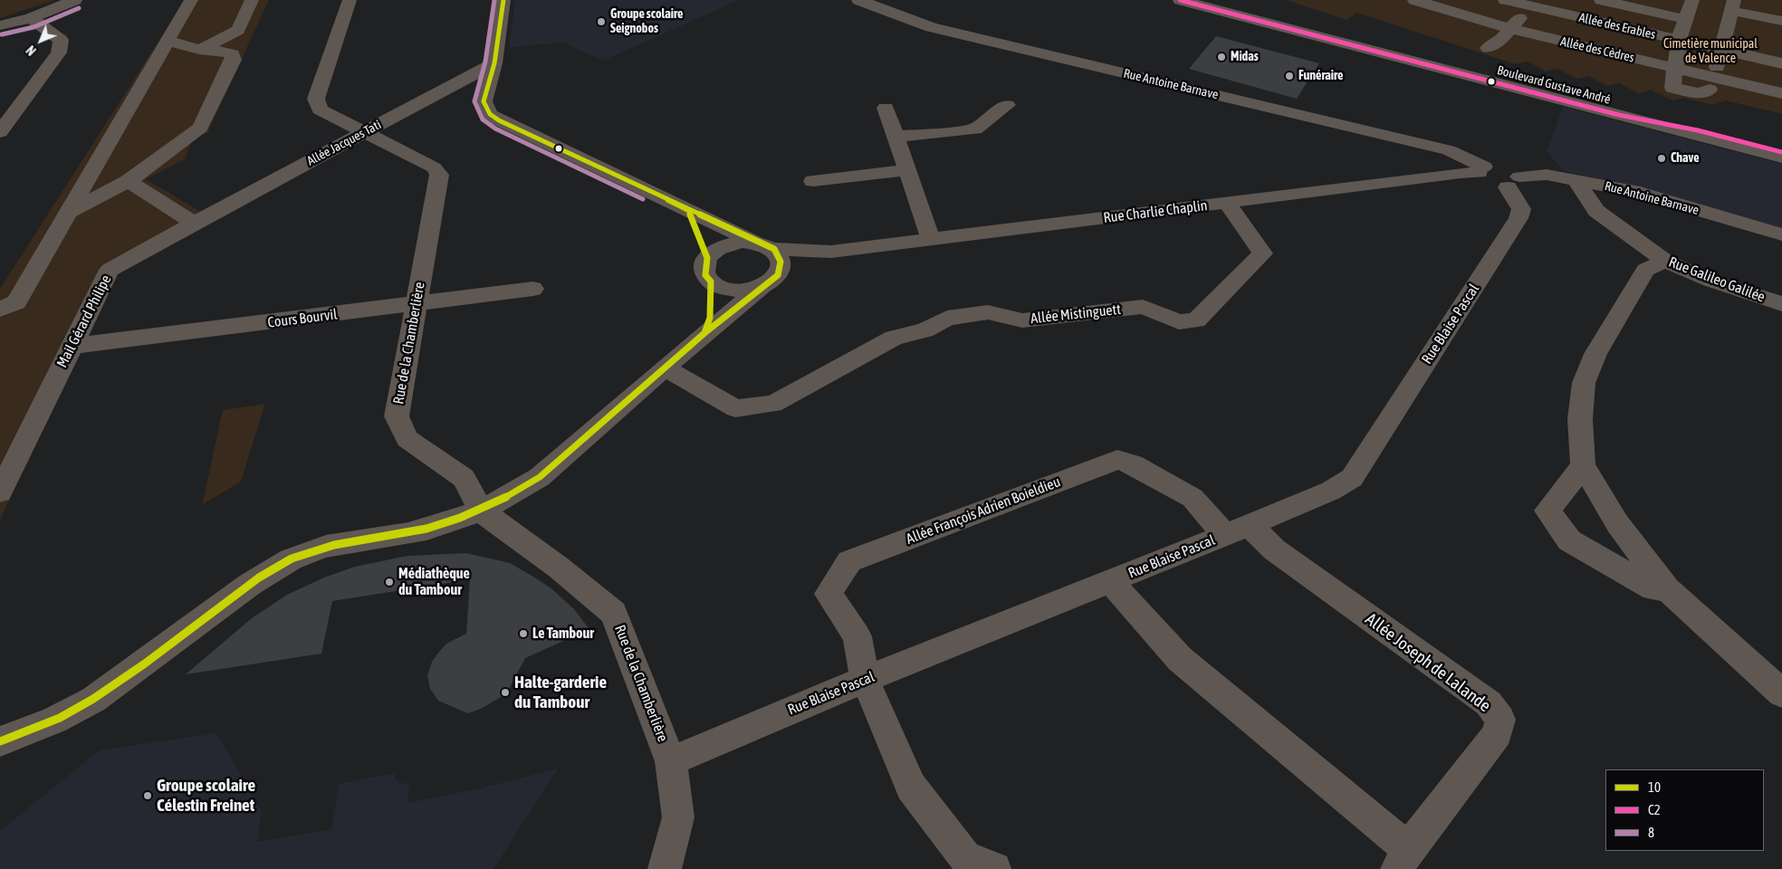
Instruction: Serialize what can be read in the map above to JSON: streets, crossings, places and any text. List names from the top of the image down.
{
  "streets": {
    "main road": ["Boulevard Gustave André"],
    "street": [
      "Allée des Erables",
      "Allée des Cèdres",
      "Rue Antoine Barnave",
      "Allée Jacques Tati",
      "Rue Charlie Chaplin",
      "Rue Galileo Galilée",
      "Allée Mistinguett",
      "Cours Bourvil",
      "Mail Gérard Philipe",
      "Rue Blaise Pascal",
      "Rue de la Chamberlière",
      "Allée François Adrien Boieldieu",
      "Allée Joseph de Lalande"
    ]
  },
  "crossings": [
    ["Rue Antoine Barnave", "Rue Charlie Chaplin"],
    ["Rue Antoine Barnave", "Rue Galileo Galilée"],
    ["Rue Antoine Barnave", "Rue Blaise Pascal"],
    ["Allée Jacques Tati", "Mail Gérard Philipe"],
    ["Allée Jacques Tati", "Rue de la Chamberlière"],
    ["Rue Charlie Chaplin", "Allée Mistinguett"],
    ["Cours Bourvil", "Mail Gérard Philipe"],
    ["Cours Bourvil", "Rue de la Chamberlière"],
    ["Rue Blaise Pascal", "Rue de la Chamberlière"],
    ["Rue Blaise Pascal", "Allée François Adrien Boieldieu"],
    ["Rue Blaise Pascal", "Allée Joseph de Lalande"],
    ["Allée François Adrien Boieldieu", "Allée Joseph de Lalande"]
  ],
  "parks": ["Cimetière municipal de Valence"],
  "places": [
    "Groupe scolaire Seignobos",
    "Midas",
    "Funéraire",
    "Chave",
    "Médiathèque du Tambour",
    "Le Tambour",
    "Halte-garderie du Tambour",
    "Groupe scolaire Célestin Freinet"
  ],
  "lines": ["transit line 10", "transit line C2", "transit line 8"],
  "legend": ["10", "C2", "8"],
  "north": "bottom left"
}
